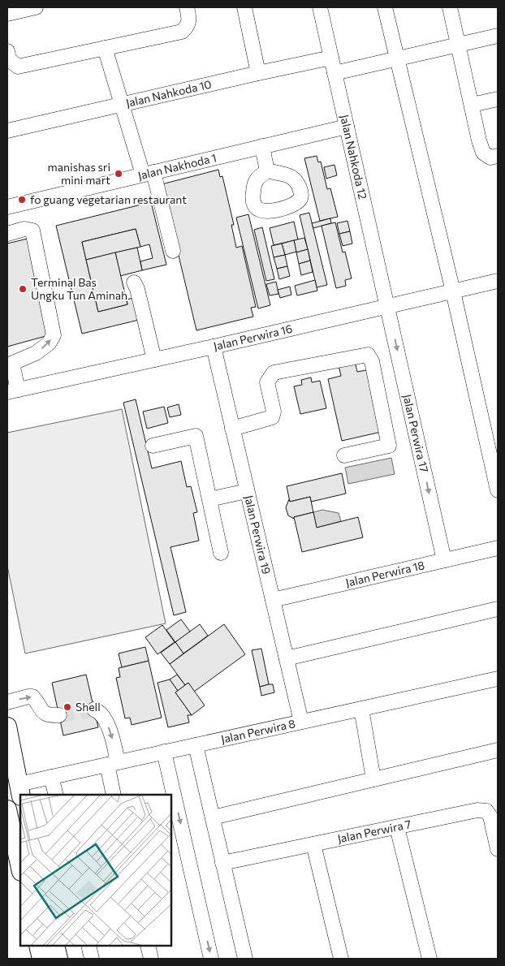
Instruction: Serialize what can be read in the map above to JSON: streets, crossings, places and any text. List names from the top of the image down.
{
  "streets": {
    "street": [
      "Jalan Nahkoda 10",
      "Jalan Nahkoda 12",
      "Jalan Nakhoda 1",
      "Jalan Perwira 16",
      "Jalan Perwira 17",
      "Jalan Perwira 19",
      "Jalan Perwira 18",
      "Jalan Perwira 8",
      "Jalan Perwira 7"
    ]
  },
  "crossings": [
    ["Jalan Nahkoda 10", "Jalan Nahkoda 12"],
    ["Jalan Nahkoda 12", "Jalan Nakhoda 1"],
    ["Jalan Nahkoda 12", "Jalan Perwira 16"],
    ["Jalan Nahkoda 12", "Jalan Perwira 17"],
    ["Jalan Perwira 16", "Jalan Perwira 17"],
    ["Jalan Perwira 16", "Jalan Perwira 19"],
    ["Jalan Perwira 17", "Jalan Perwira 18"],
    ["Jalan Perwira 19", "Jalan Perwira 18"],
    ["Jalan Perwira 19", "Jalan Perwira 8"]
  ],
  "places": [
    "manishas sri mini mart",
    "fo guang vegetarian restaurant",
    "Terminal Bas Ungku Tun Aminah",
    "Shell"
  ]
}
